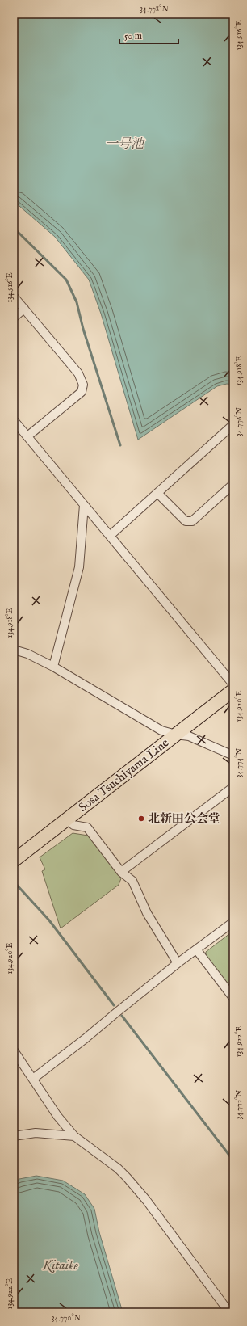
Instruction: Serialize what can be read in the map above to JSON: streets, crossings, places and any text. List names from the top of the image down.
{
  "streets": {
    "main road": ["Sosa Tsuchiyama Line"]
  },
  "water": ["一号池", "Kitaike"],
  "places": ["北新田公会堂"],
  "scale_bar": "50 m",
  "coordinates": [
    "34.778°N",
    "134.916°E",
    "134.918°E",
    "34.776°N",
    "134.920°E",
    "34.774°N",
    "134.922°E",
    "34.772°N",
    "34.770°N"
  ]
}
